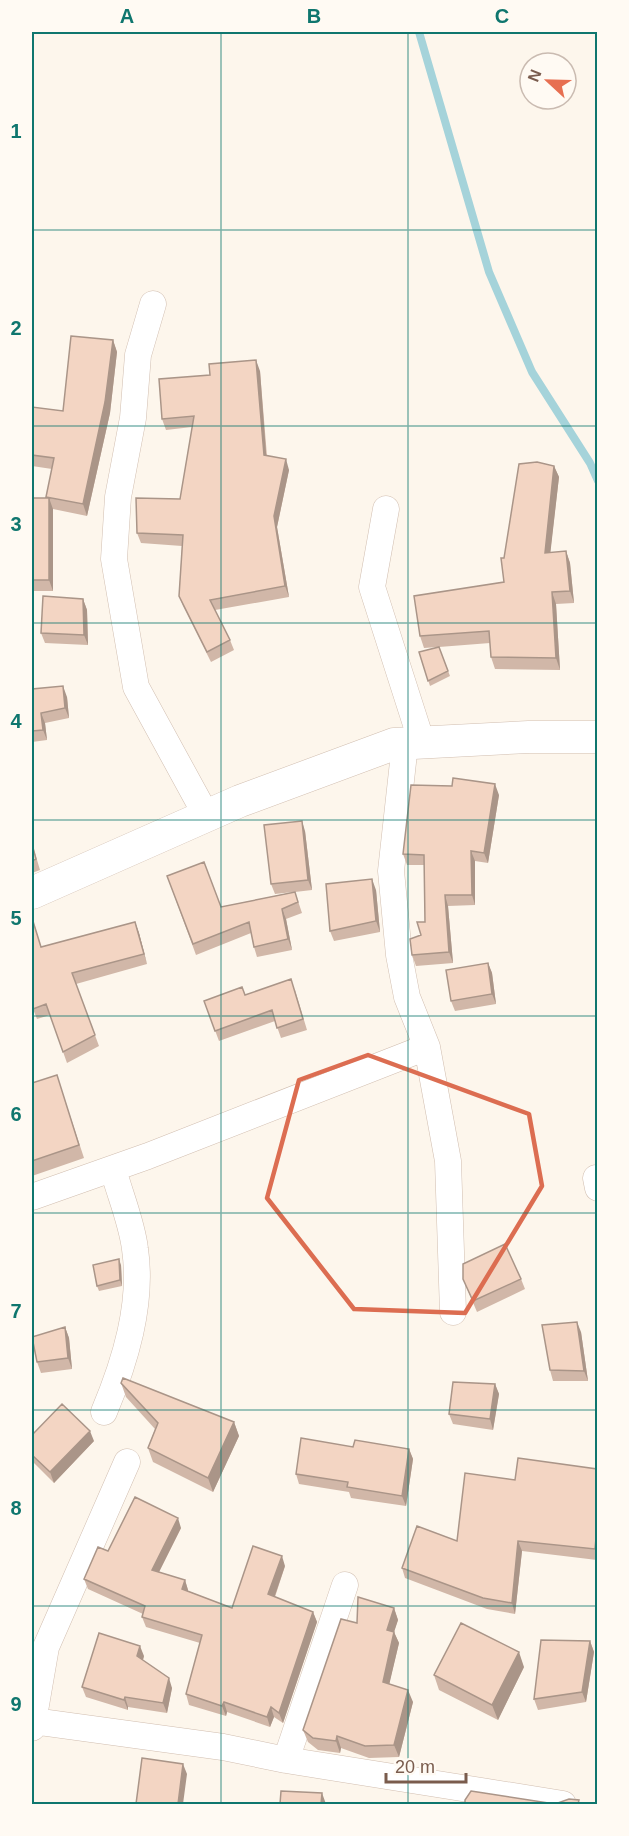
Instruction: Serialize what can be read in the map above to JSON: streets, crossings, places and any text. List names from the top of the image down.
{
  "scale_bar": "20 m",
  "north": "left",
  "grid": {
    "columns": ["A", "B", "C"],
    "rows": [
      "1",
      "2",
      "3",
      "4",
      "5",
      "6",
      "7",
      "8",
      "9"
    ]
  }
}
